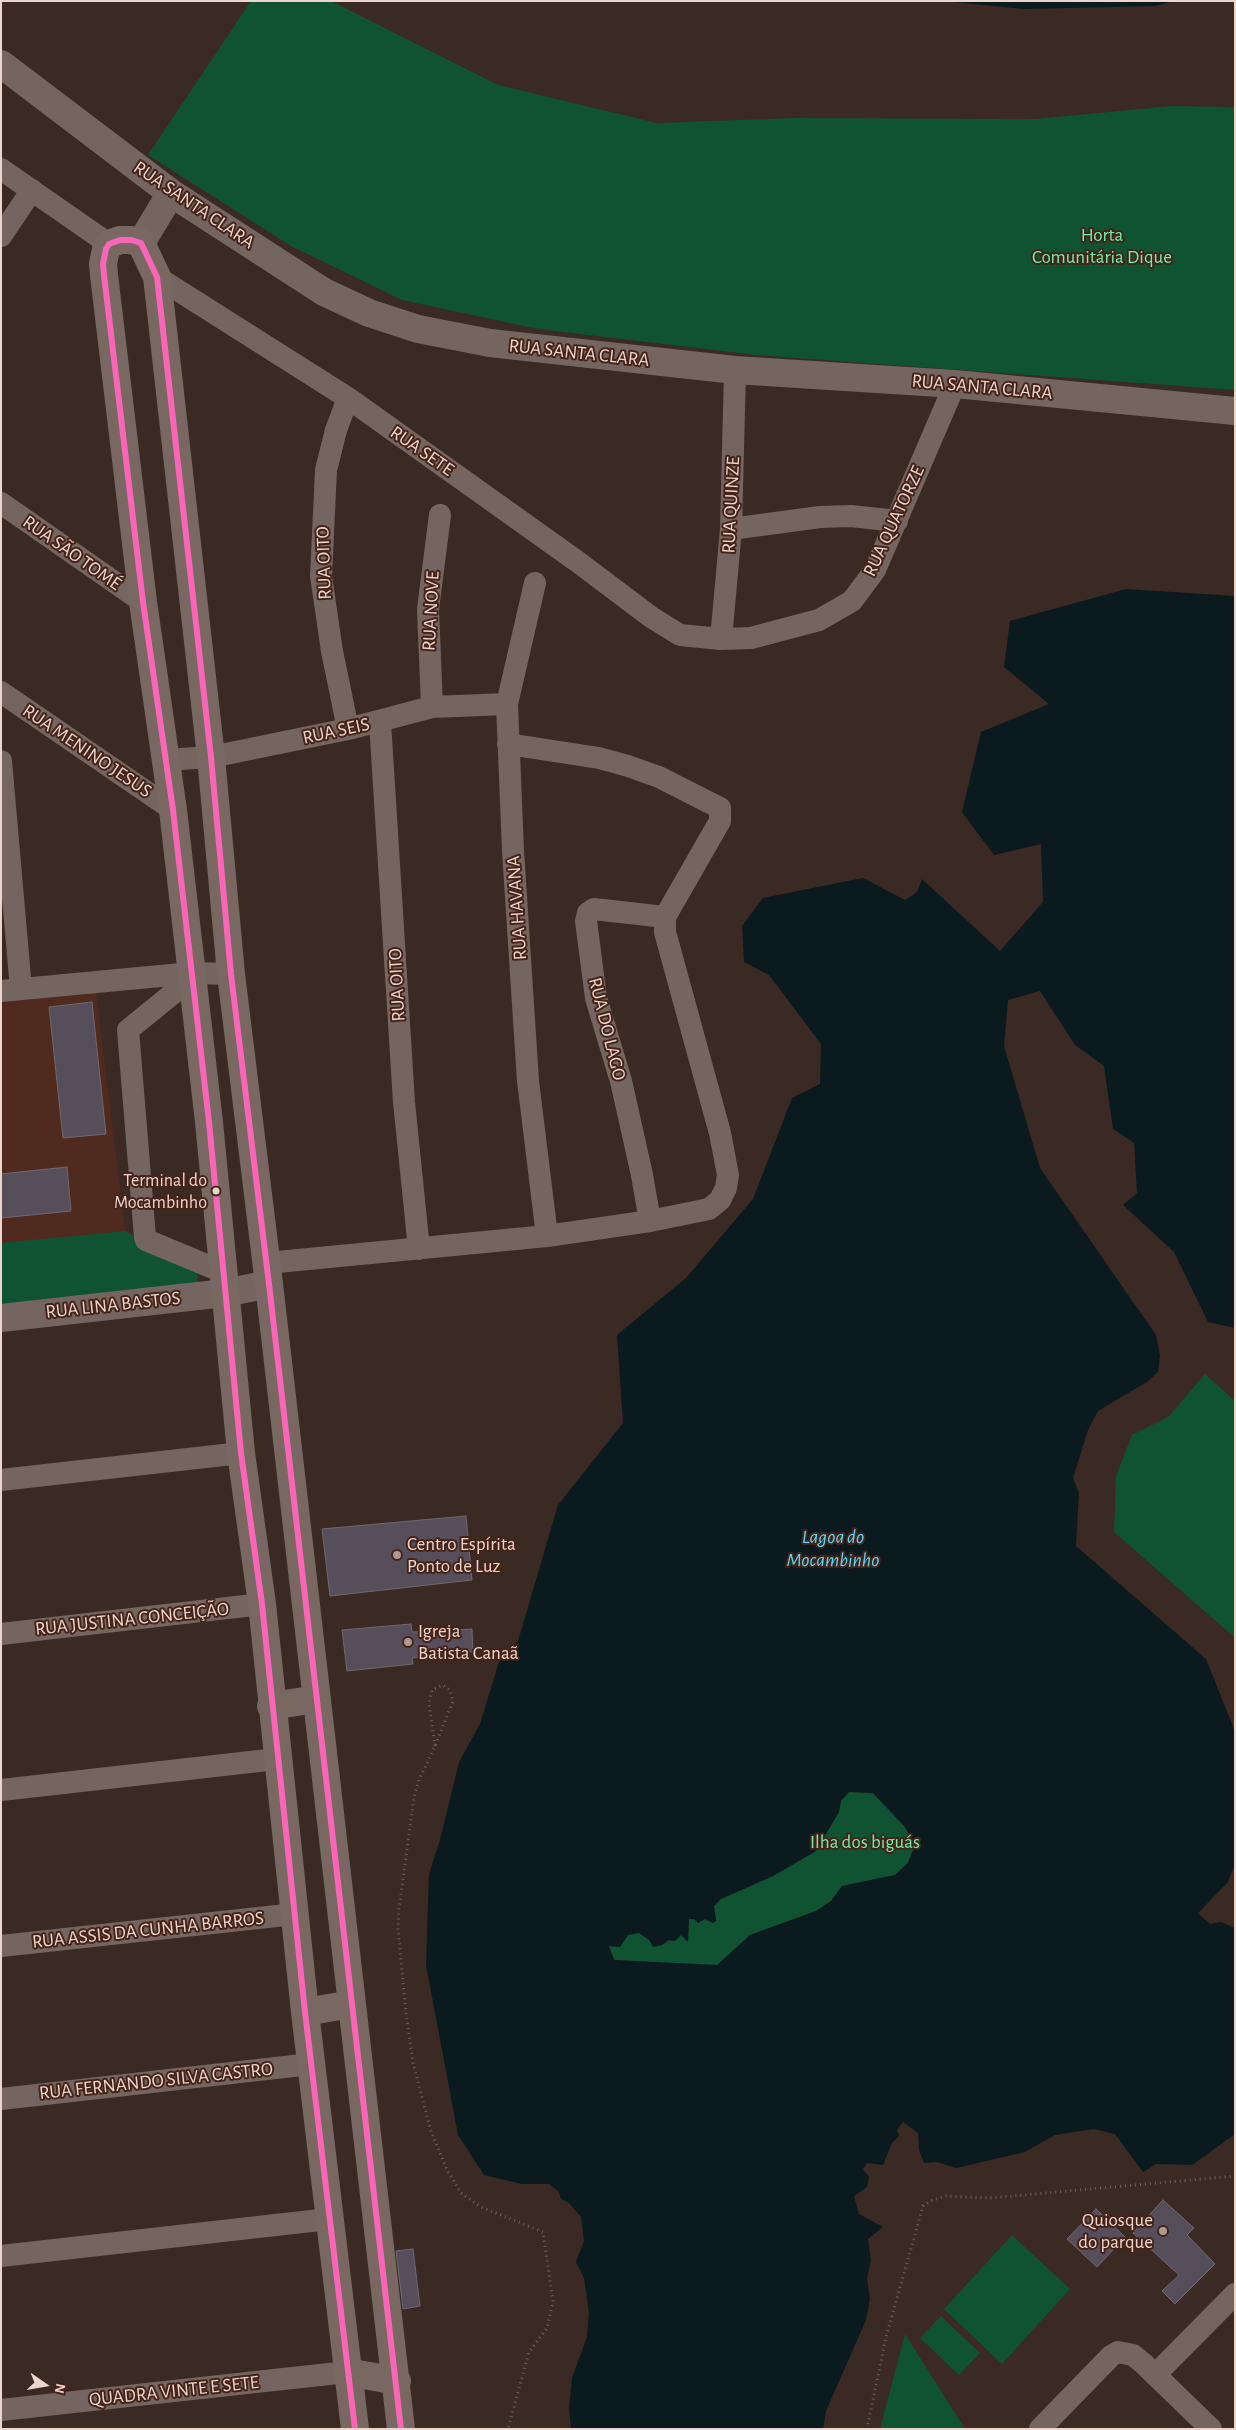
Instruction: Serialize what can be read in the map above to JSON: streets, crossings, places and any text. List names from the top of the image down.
{
  "streets": {
    "street": [
      "RUA SANTA CLARA",
      "RUA SETE",
      "RUA QUINZE",
      "RUA QUATORZE",
      "RUA SÃO TOMÉ",
      "RUA OITO",
      "RUA NOVE",
      "RUA SEIS",
      "RUA MENINO JESUS",
      "RUA HAVANA",
      "RUA DO LAGO",
      "RUA LINA BASTOS",
      "RUA JUSTINA CONCEIÇÃO",
      "RUA ASSIS DA CUNHA BARROS",
      "RUA FERNANDO SILVA CASTRO",
      "QUADRA VINTE E SETE"
    ]
  },
  "crossings": [
    ["RUA SANTA CLARA", "RUA QUINZE"],
    ["RUA SANTA CLARA", "RUA QUATORZE"],
    ["RUA SETE", "RUA QUATORZE"],
    ["RUA SETE", "RUA OITO"],
    ["RUA QUINZE", "RUA QUATORZE"],
    ["RUA OITO", "RUA SEIS"],
    ["RUA NOVE", "RUA SEIS"],
    ["RUA SEIS", "RUA HAVANA"]
  ],
  "water": ["Lagoa do Mocambinho"],
  "parks": ["Horta Comunitária Dique", "Ilha dos biguás"],
  "places": [
    "Terminal do Mocambinho",
    "Centro Espírita Ponto de Luz",
    "Igreja Batista Canaã",
    "Quiosque do parque"
  ],
  "north": "right"
}
